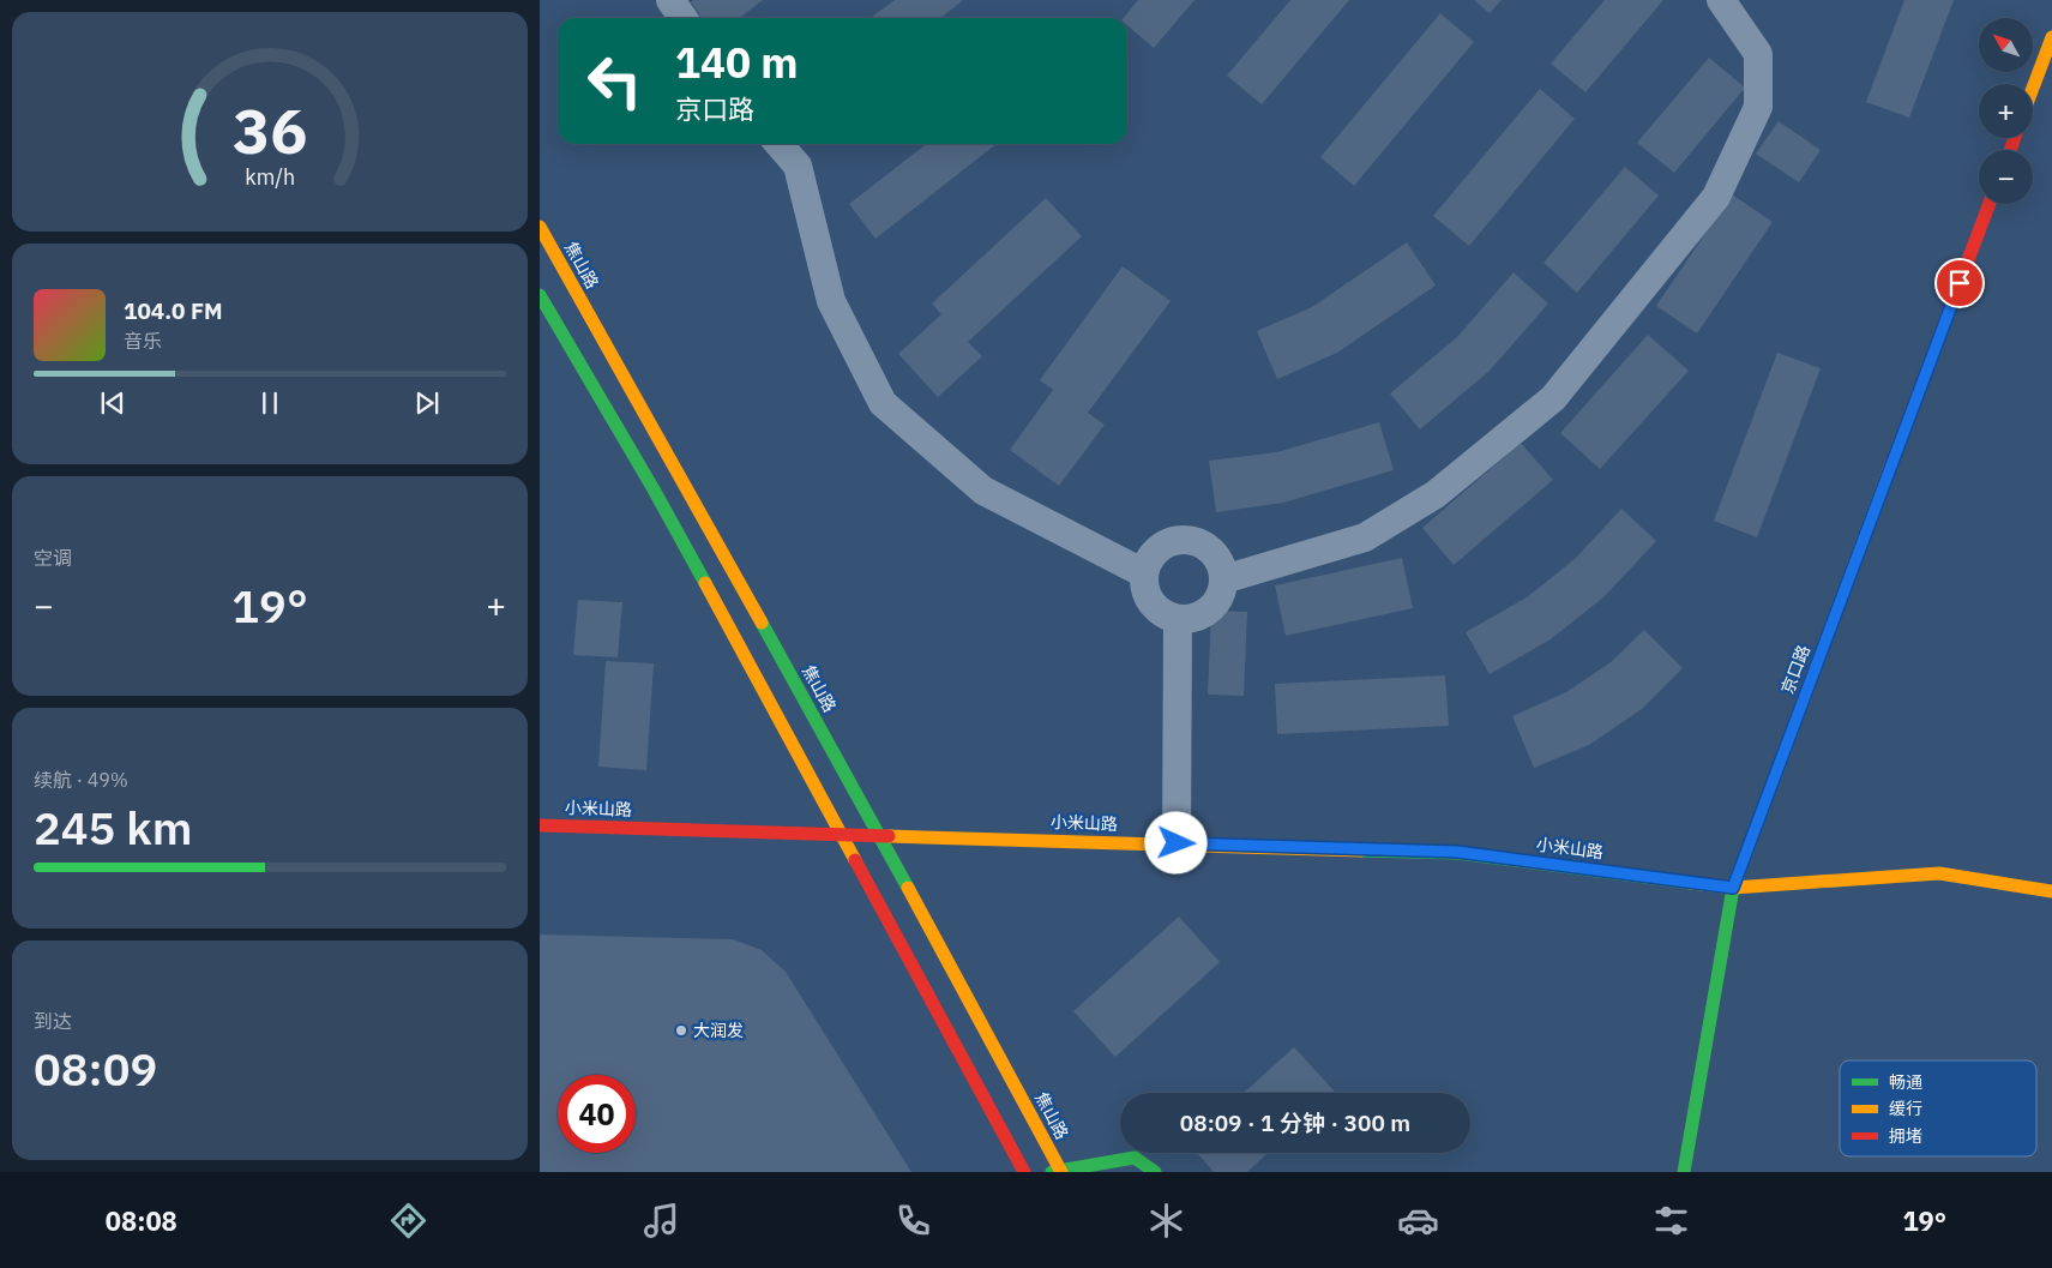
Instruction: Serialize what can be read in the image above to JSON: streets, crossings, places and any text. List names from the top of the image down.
{
  "streets": {
    "street": ["焦山路", "京口路", "小米山路"]
  },
  "crossings": [
    ["焦山路", "小米山路"],
    ["京口路", "小米山路"]
  ],
  "places": ["大润发"],
  "legend": ["畅通", "缓行", "拥堵"],
  "north": "top left",
  "page": {
    "map_buttons": ["+", "−"],
    "turn": ["140 m", "京口路"],
    "song": ["104.0 FM", "音乐"],
    "tile": [
      "空调",
      ["续航 · 49%", "245 km"],
      ["到达", "08:09"]
    ],
    "heat": ["−", "19°", "+"],
    "limit": "40",
    "trip": "08:09 · 1 分钟 · 300 m",
    "tabs": ["08:08", "19°"],
    "gauge": ["36", "km/h"]
  }
}
